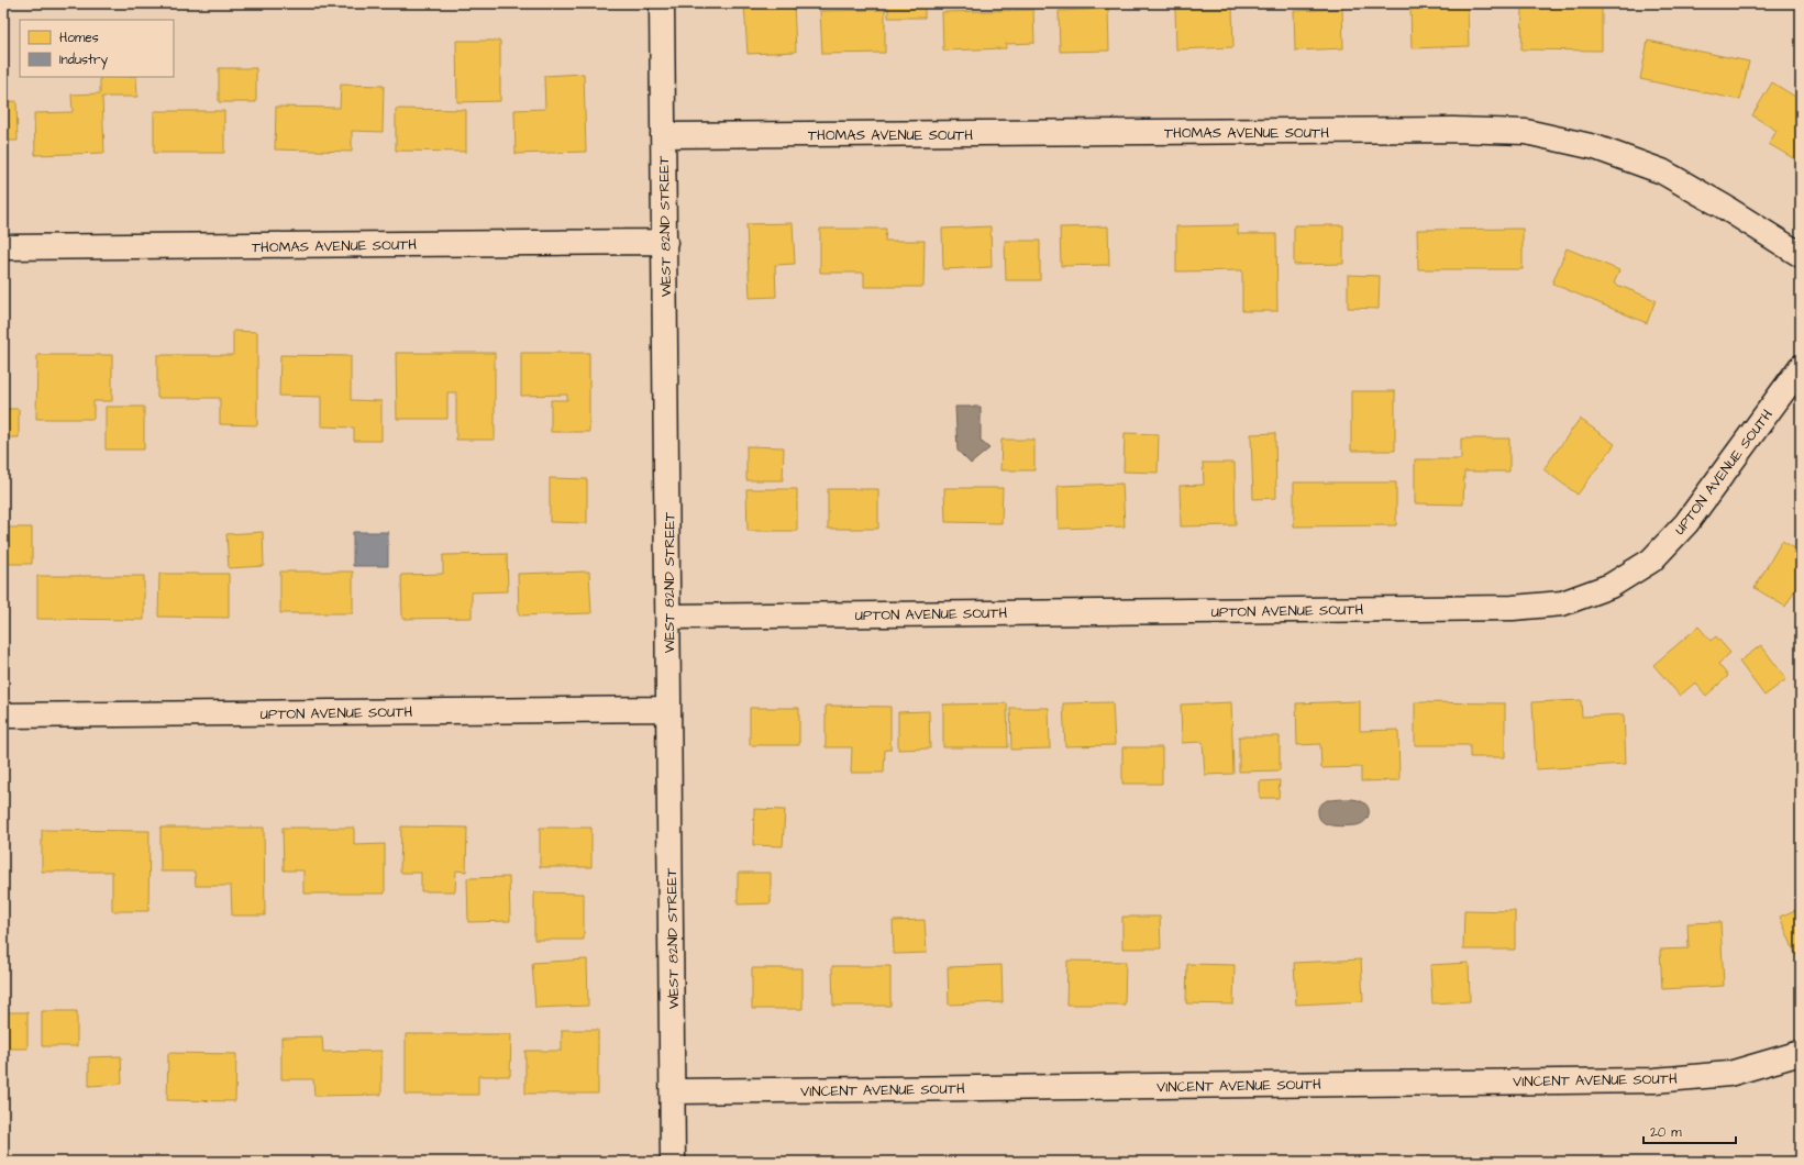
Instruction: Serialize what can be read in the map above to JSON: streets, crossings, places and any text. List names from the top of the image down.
{
  "streets": {
    "street": [
      "THOMAS AVENUE SOUTH",
      "WEST 82ND STREET",
      "UPTON AVENUE SOUTH",
      "VINCENT AVENUE SOUTH"
    ]
  },
  "crossings": [
    ["THOMAS AVENUE SOUTH", "WEST 82ND STREET"],
    ["WEST 82ND STREET", "UPTON AVENUE SOUTH"],
    ["WEST 82ND STREET", "VINCENT AVENUE SOUTH"]
  ],
  "legend": ["Homes", "Industry"],
  "scale_bar": "20 m"
}
